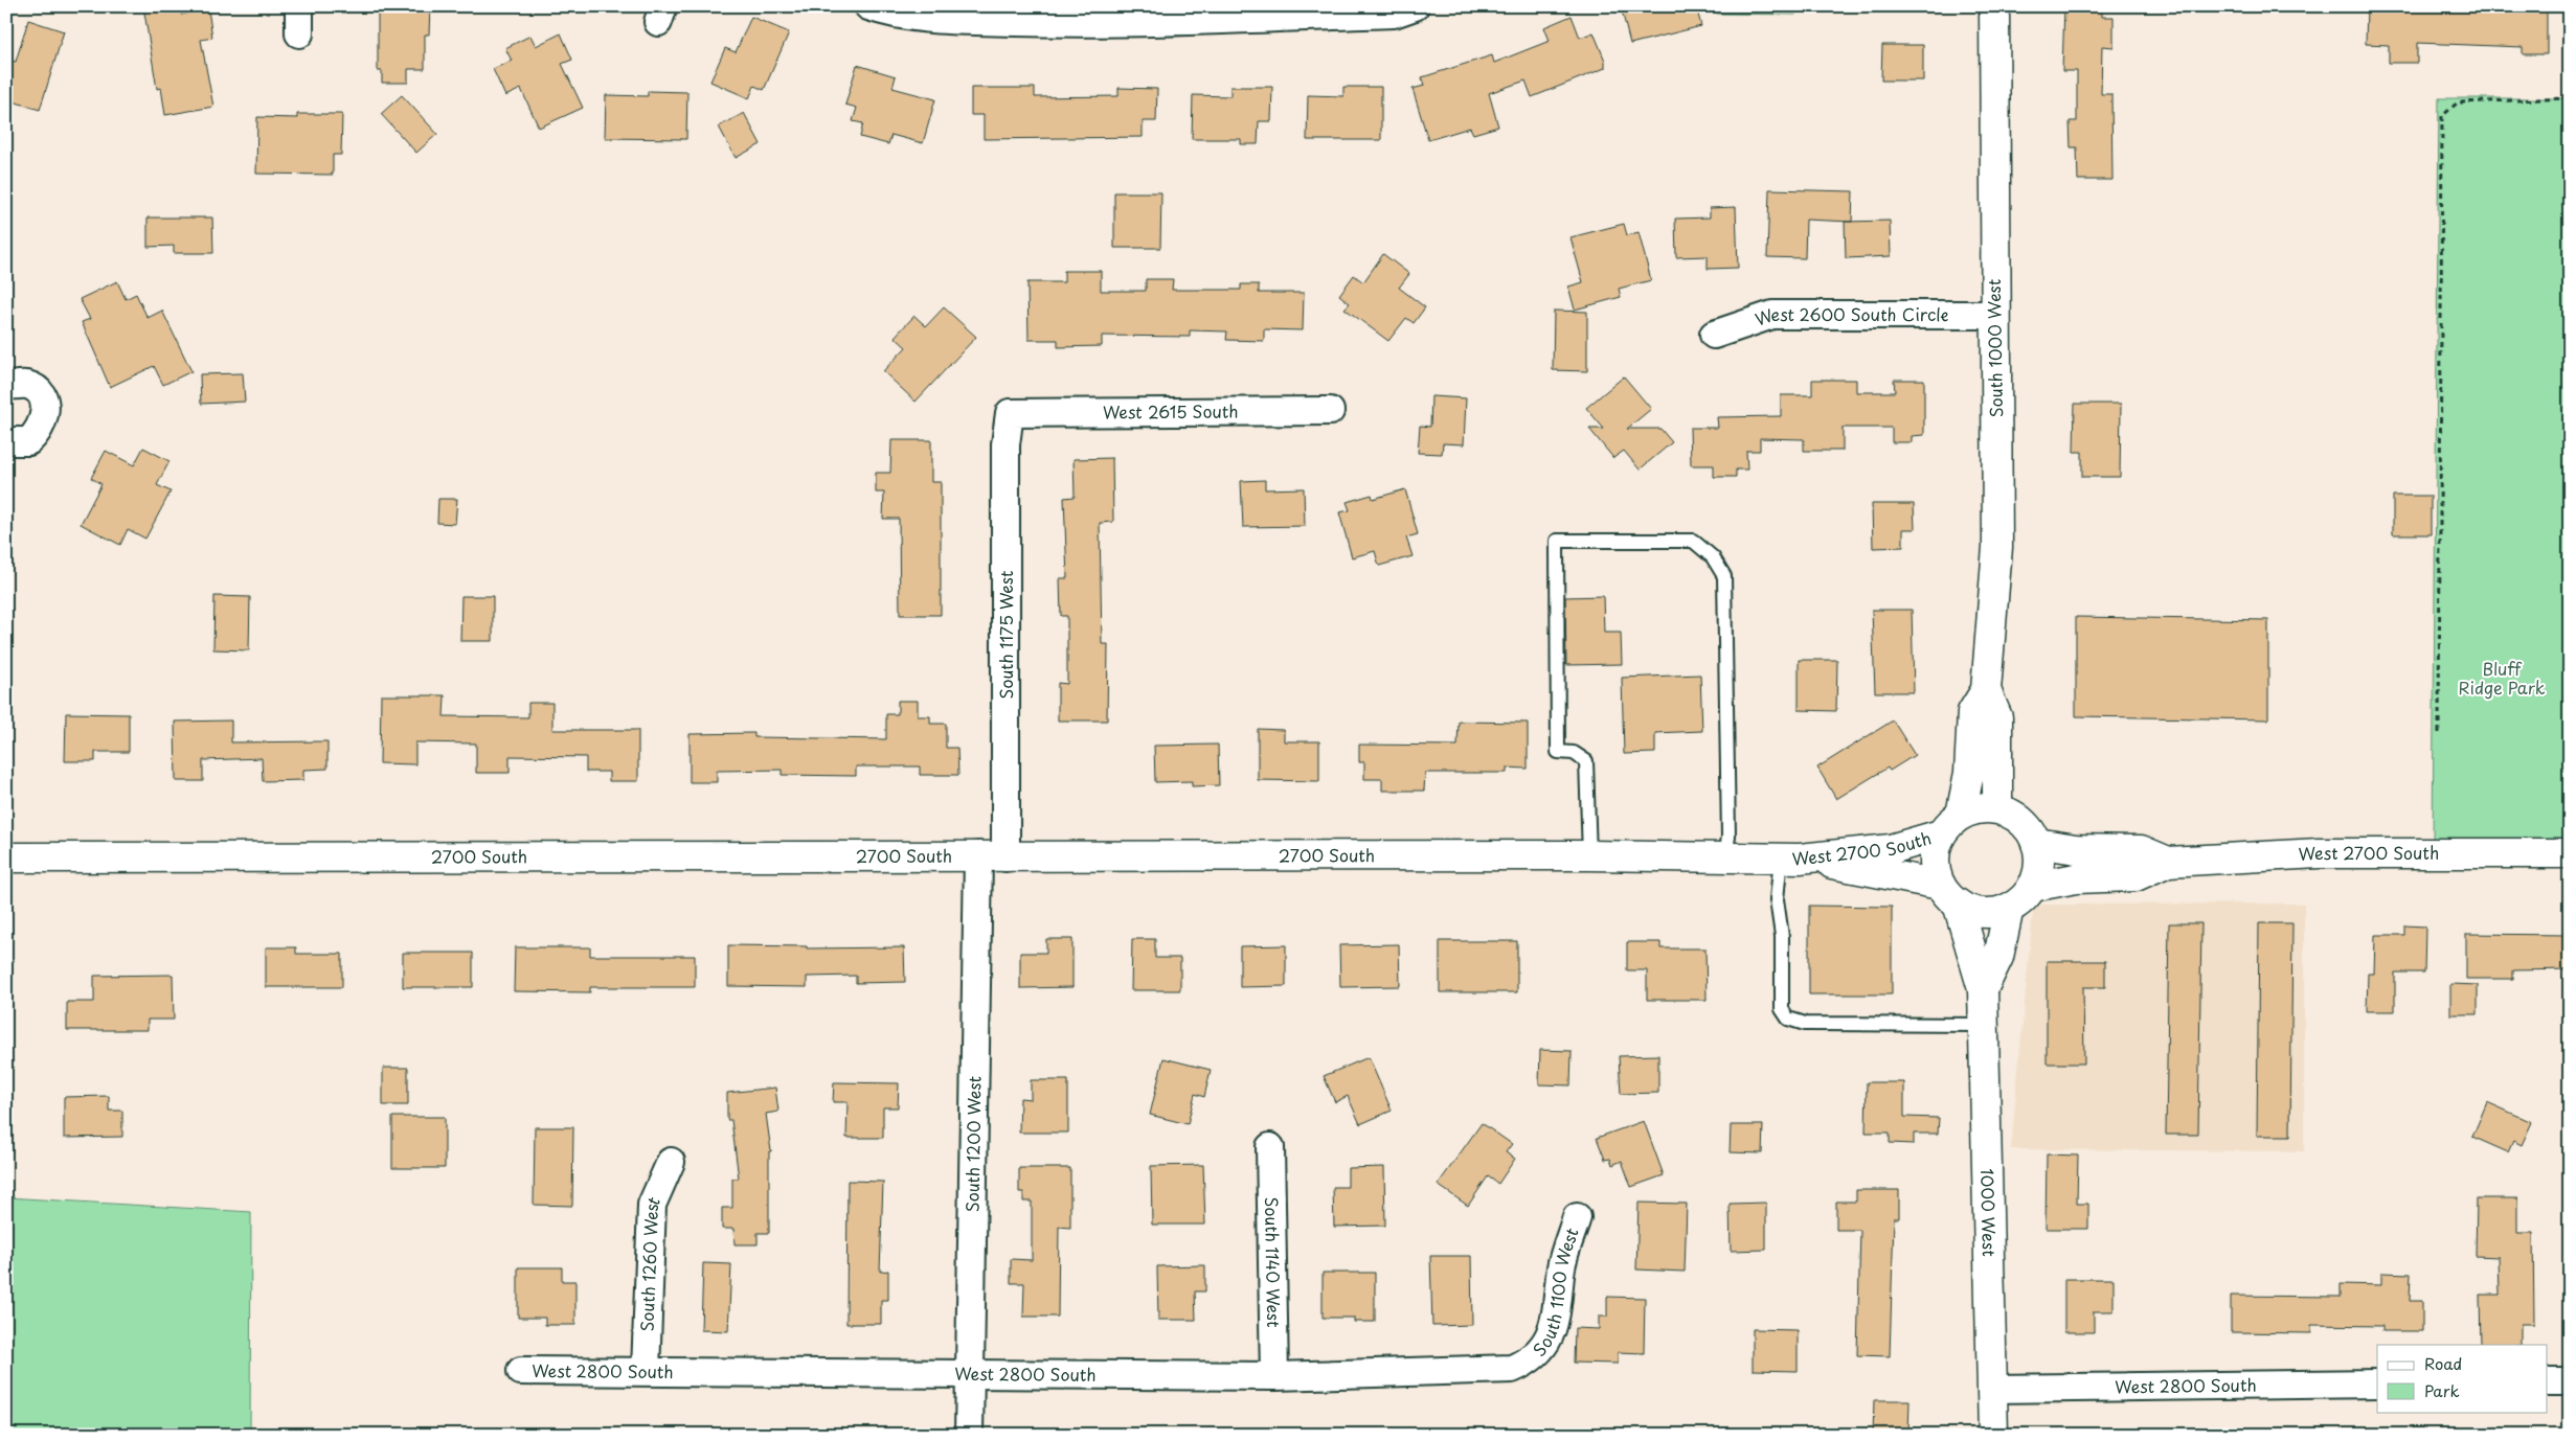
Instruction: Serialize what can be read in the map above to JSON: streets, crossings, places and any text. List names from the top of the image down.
{
  "streets": {
    "main road": [
      "South 1000 West",
      "West 2700 South",
      "2700 South",
      "1000 West"
    ],
    "street": [
      "West 2600 South Circle",
      "West 2615 South",
      "South 1175 West",
      "South 1200 West",
      "South 1140 West",
      "South 1260 West",
      "South 1100 West",
      "West 2800 South"
    ]
  },
  "crossings": [
    ["West 2600 South Circle", "South 1000 West"],
    ["South 1000 West", "West 2700 South"],
    ["West 2615 South", "South 1175 West"],
    ["South 1175 West", "2700 South"],
    ["West 2700 South", "2700 South"],
    ["2700 South", "South 1200 West"],
    ["South 1200 West", "West 2800 South"],
    ["1000 West", "West 2800 South"],
    ["South 1140 West", "West 2800 South"],
    ["South 1260 West", "West 2800 South"],
    ["South 1100 West", "West 2800 South"]
  ],
  "parks": ["Bluff Ridge Park"],
  "legend": ["Road", "Park"]
}
